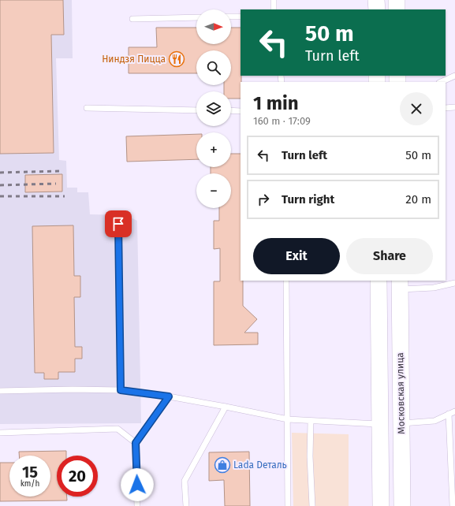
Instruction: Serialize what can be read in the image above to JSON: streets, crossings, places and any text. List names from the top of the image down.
{
  "streets": {
    "main road": ["Московская улица"]
  },
  "places": {
    "restaurant": ["Ниндзя Пицца"],
    "shop": ["Lada Dеталь"]
  },
  "north": "right",
  "page": {
    "map_buttons": ["+", "−"],
    "turn": ["50 m", "Turn left"],
    "heading": ["1 min", "160 m · 17:09"],
    "list": [
      {
        "name": "Turn left",
        "value": "50 m"
      },
      {
        "name": "Turn right",
        "value": "20 m"
      }
    ],
    "buttons": ["Exit", "Share"],
    "speed": "15 km/h",
    "limit": "20"
  }
}
